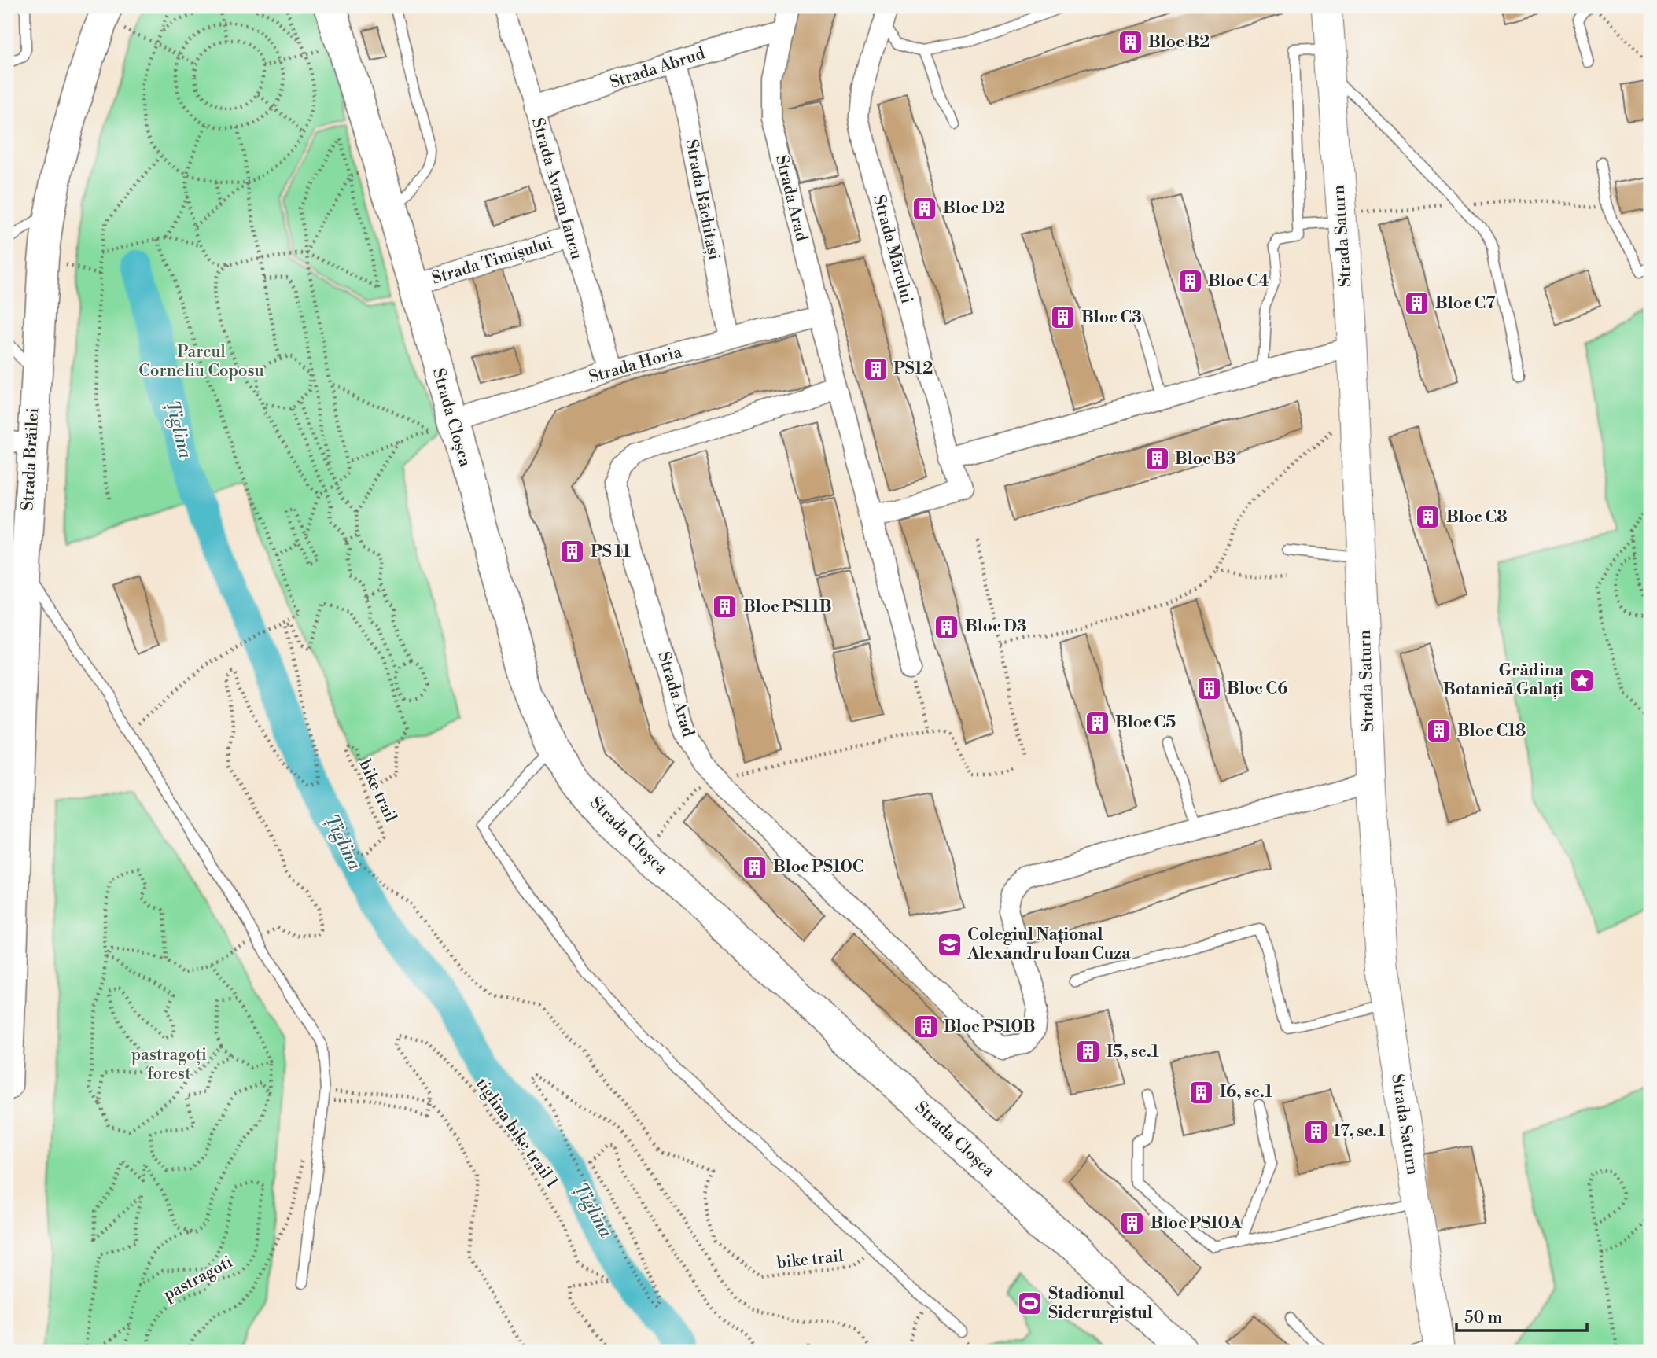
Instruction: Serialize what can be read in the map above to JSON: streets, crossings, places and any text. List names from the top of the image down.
{
  "streets": {
    "main road": ["Strada Cloșca", "Strada Brăilei"],
    "street": [
      "Strada Abrud",
      "Strada Avram Iancu",
      "Strada Arad",
      "Strada Răchitași",
      "Strada Saturn",
      "Strada Mărului",
      "Strada Timișului",
      "Strada Horia"
    ],
    "path": ["bike trail", "tiglina bike trail 1", "pastragoti"]
  },
  "crossings": [
    ["Strada Abrud", "Strada Avram Iancu"],
    ["Strada Abrud", "Strada Arad"],
    ["Strada Abrud", "Strada Răchitași"],
    ["Strada Avram Iancu", "Strada Timișului"],
    ["Strada Avram Iancu", "Strada Horia"],
    ["Strada Arad", "Strada Mărului"],
    ["Strada Arad", "Strada Horia"],
    ["Strada Răchitași", "Strada Horia"],
    ["Strada Timișului", "Strada Cloșca"],
    ["Strada Horia", "Strada Cloșca"]
  ],
  "water": ["Țiglina"],
  "parks": ["Parcul Corneliu Coposu", "pastragoți forest"],
  "places": {
    "building": [
      "Bloc B2",
      "Bloc D2",
      "Bloc C4",
      "Bloc C7",
      "Bloc C3",
      "PS12",
      "Bloc B3",
      "Bloc C8",
      "PS 11",
      "Bloc PS11B",
      "Bloc D3",
      "Bloc C6",
      "Bloc C5",
      "Bloc C18",
      "Bloc PS10C",
      "Bloc PS10B",
      "I5, sc.1",
      "I6, sc.1",
      "I7, sc.1",
      "Bloc PS10A"
    ],
    "place": ["Grădina Botanică Galați"],
    "school or university": ["Colegiul Național Alexandru Ioan Cuza"],
    "sports": ["Stadionul Siderurgistul"]
  },
  "scale_bar": "50 m"
}
